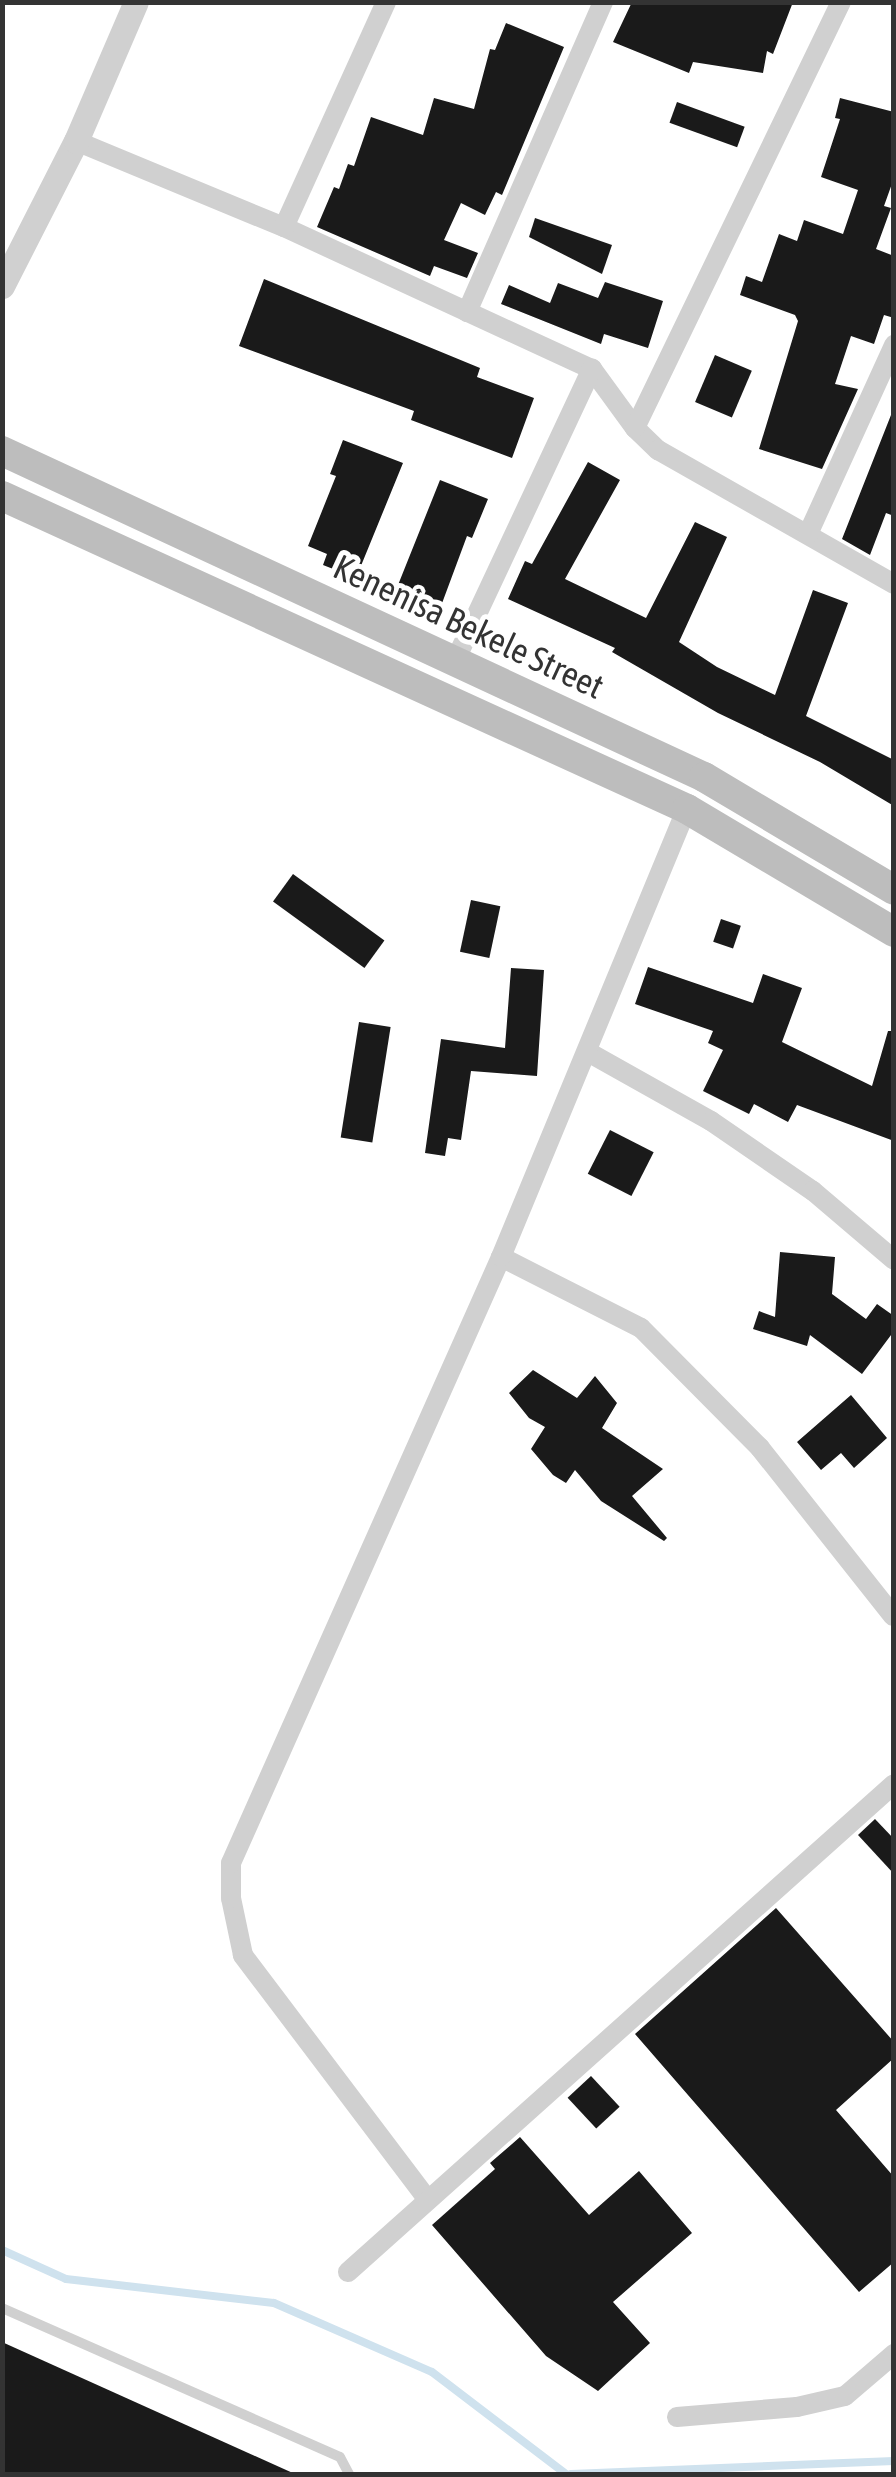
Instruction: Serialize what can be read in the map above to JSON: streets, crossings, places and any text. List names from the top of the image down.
{
  "streets": {
    "main road": ["Kenenisa Bekele Street"]
  }
}
